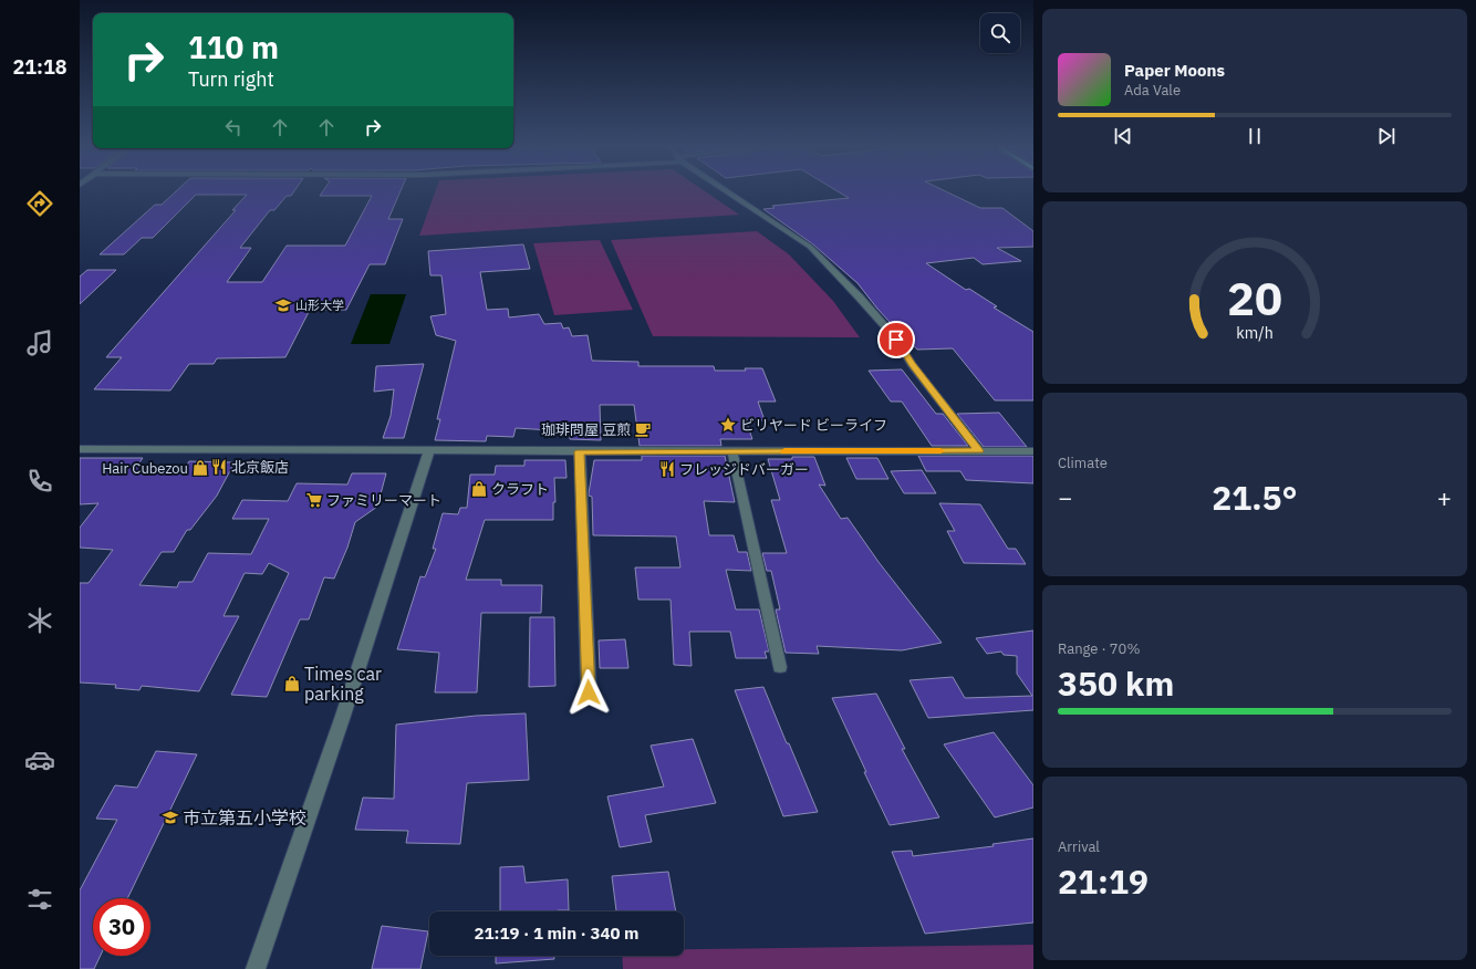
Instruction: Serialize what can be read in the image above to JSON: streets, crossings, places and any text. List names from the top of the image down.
{
  "places": {
    "school or university": ["山形大学", "市立第五小学校"],
    "place": ["ビリヤード ビーライフ"],
    "cafe": ["珈琲問屋 豆煎"],
    "restaurant": ["北京飯店", "フレッジドバーガー"],
    "shop": ["Hair Cubezou", "クラフト", "Times car parking"],
    "supermarket": ["ファミリーマート"]
  },
  "page": {
    "tabs": "21:18",
    "turn": ["110 m", "Turn right"],
    "song": ["Paper Moons", "Ada Vale"],
    "tile": [
      "Climate",
      ["Range · 70%", "350 km"],
      ["Arrival", "21:19"]
    ],
    "heat": ["−", "21.5°", "+"],
    "limit": "30",
    "trip": "21:19 · 1 min · 340 m",
    "gauge": ["20", "km/h"]
  }
}
